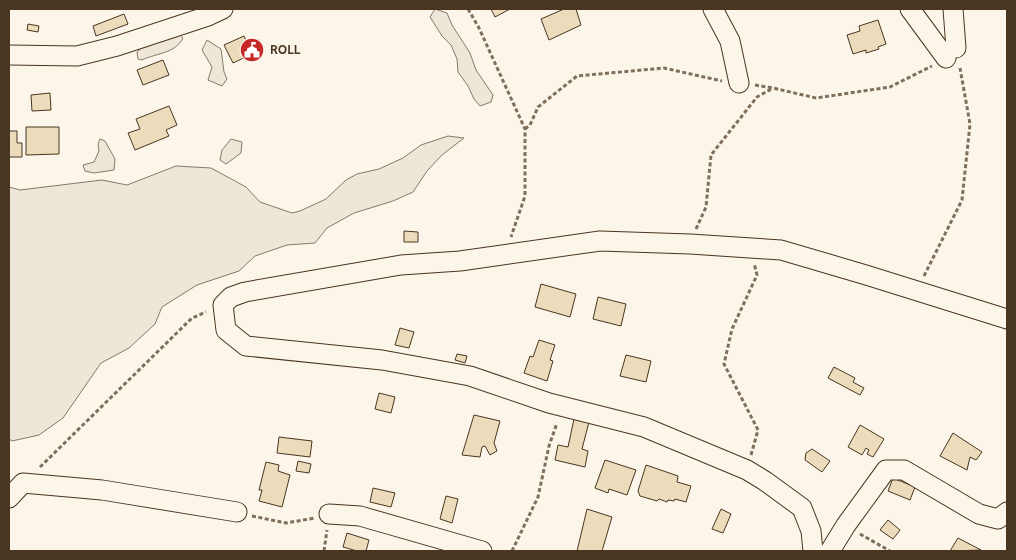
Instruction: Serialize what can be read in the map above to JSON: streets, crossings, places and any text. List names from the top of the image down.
{
  "places": {
    "public building": ["ROLL"]
  }
}
